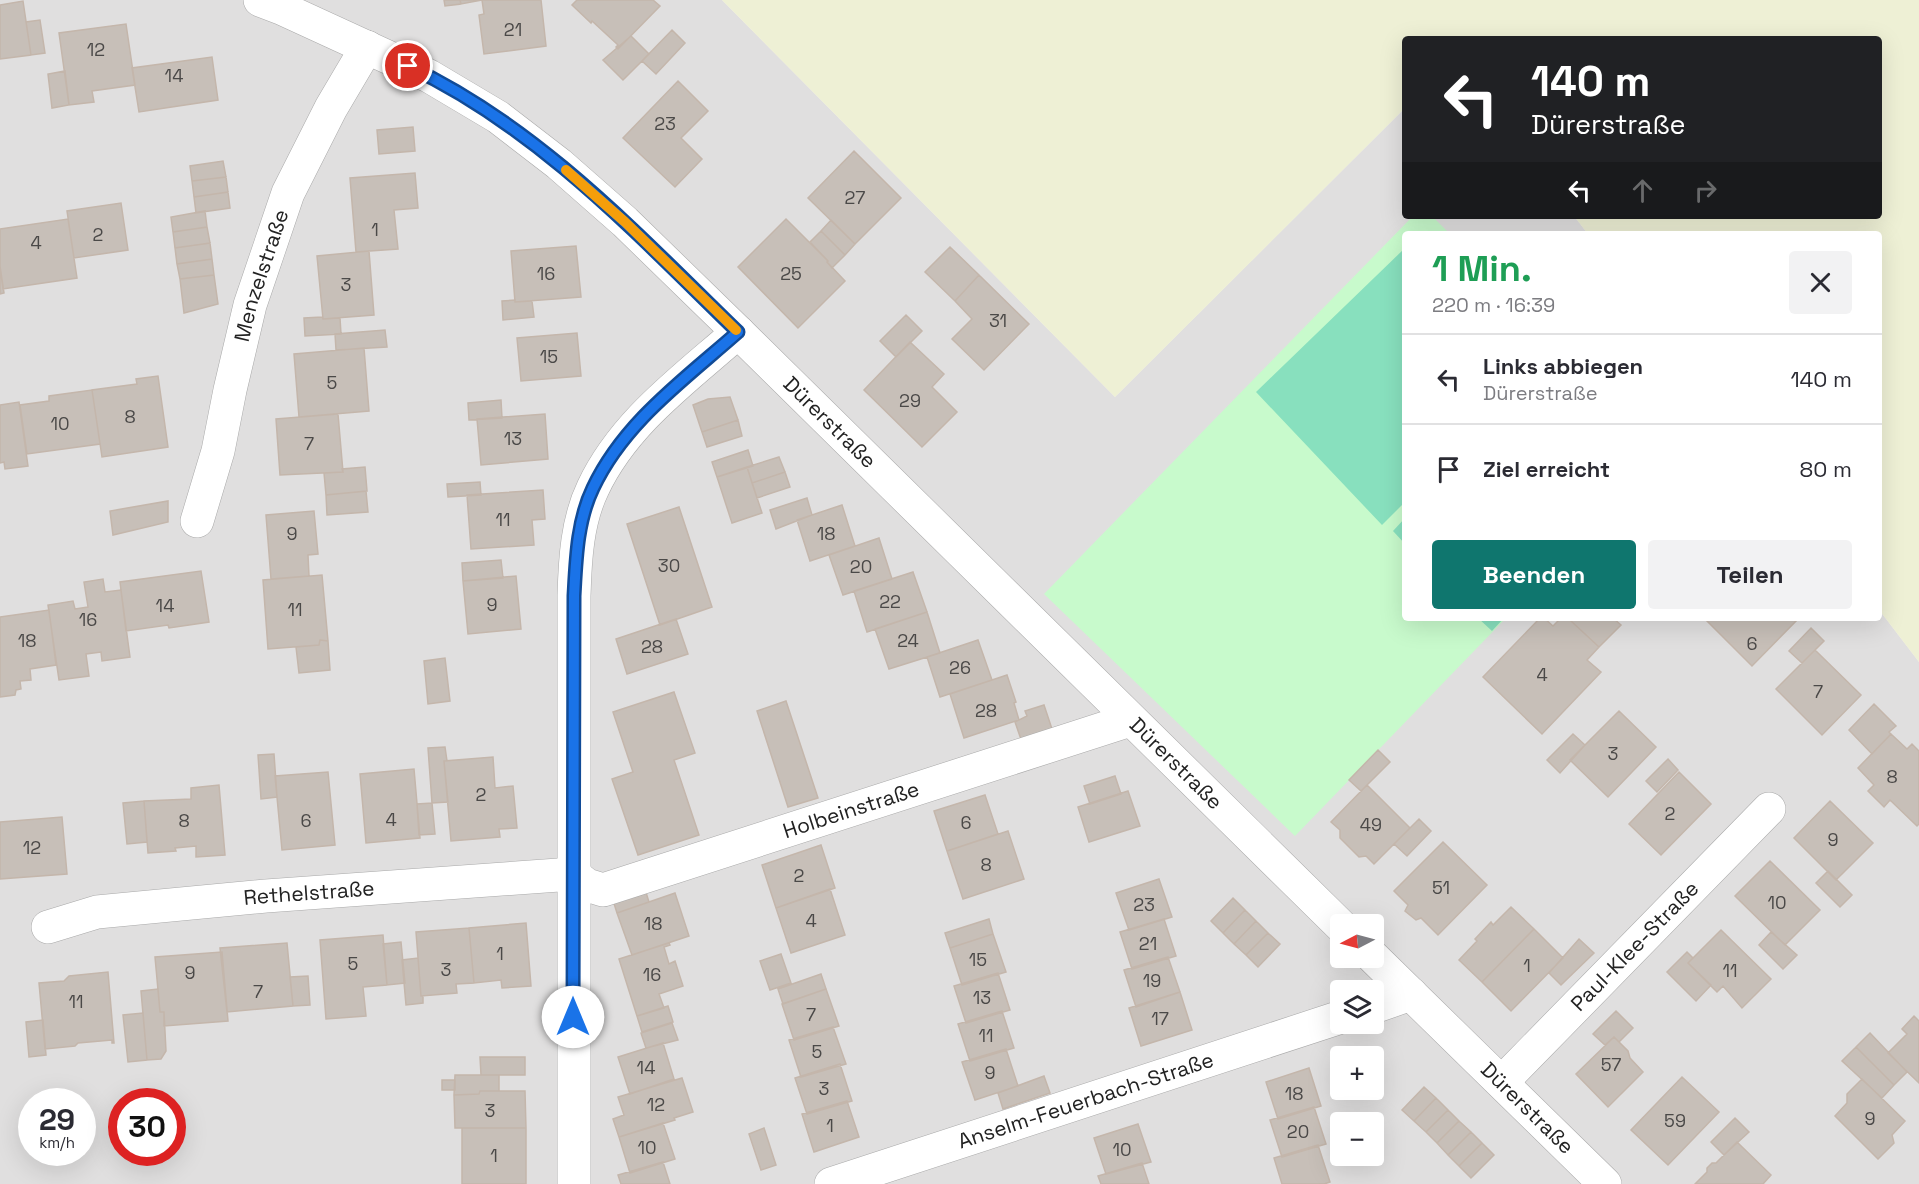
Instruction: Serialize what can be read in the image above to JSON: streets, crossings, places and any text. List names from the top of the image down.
{
  "streets": {
    "street": [
      "Menzelstraße",
      "Dürerstraße",
      "Holbeinstraße",
      "Rethelstraße",
      "Paul-Klee-Straße",
      "Anselm-Feuerbach-Straße"
    ]
  },
  "crossings": [
    ["Menzelstraße", "Dürerstraße"],
    ["Dürerstraße", "Holbeinstraße"],
    ["Dürerstraße", "Paul-Klee-Straße"],
    ["Holbeinstraße", "Rethelstraße"]
  ],
  "house_numbers": [
    "21",
    "12",
    "14",
    "23",
    "27",
    "1",
    "2",
    "4",
    "16",
    "25",
    "3",
    "31",
    "15",
    "5",
    "29",
    "8",
    "10",
    "13",
    "7",
    "11",
    "9",
    "18",
    "30",
    "20",
    "22",
    "9",
    "14",
    "11",
    "16",
    "18",
    "24",
    "6",
    "28",
    "26",
    "4",
    "7",
    "28",
    "3",
    "8",
    "2",
    "2",
    "4",
    "8",
    "6",
    "6",
    "49",
    "9",
    "12",
    "8",
    "2",
    "51",
    "10",
    "23",
    "4",
    "18",
    "21",
    "1",
    "15",
    "5",
    "1",
    "3",
    "11",
    "9",
    "16",
    "19",
    "7",
    "13",
    "11",
    "7",
    "17",
    "11",
    "5",
    "57",
    "14",
    "9",
    "3",
    "18",
    "12",
    "3",
    "9",
    "59",
    "1",
    "20",
    "10",
    "10",
    "1"
  ],
  "north": "left",
  "page": {
    "turn": ["140 m", "Dürerstraße"],
    "heading": ["1 Min.", "220 m · 16:39"],
    "list": [
      {
        "name": "Links abbiegen",
        "note": "Dürerstraße",
        "value": "140 m"
      },
      {
        "name": "Ziel erreicht",
        "value": "80 m"
      }
    ],
    "buttons": ["Beenden", "Teilen"],
    "map_buttons": ["+", "−"],
    "speed": "29 km/h",
    "limit": "30"
  }
}
